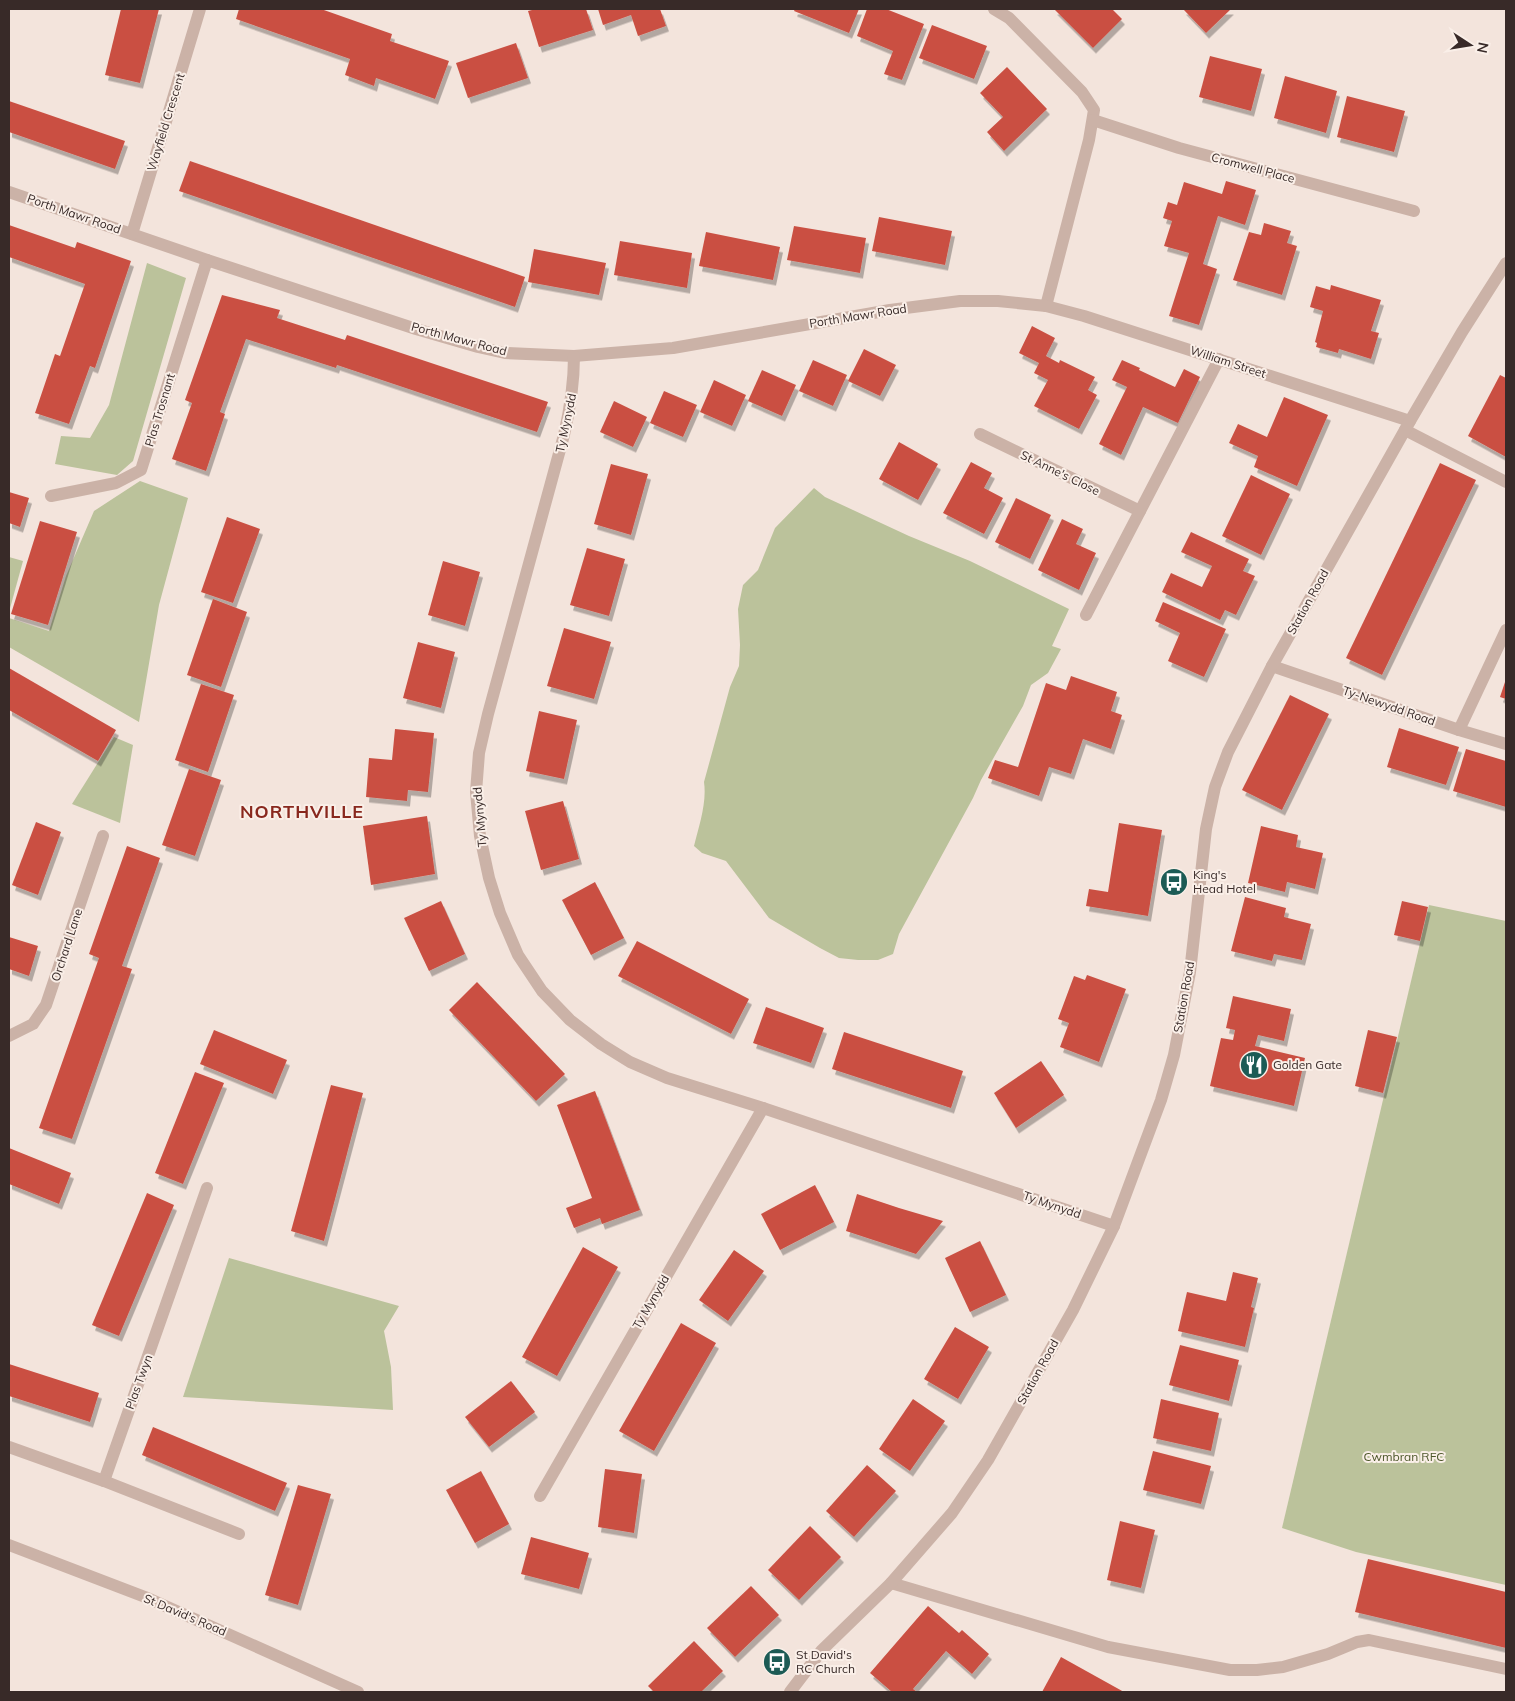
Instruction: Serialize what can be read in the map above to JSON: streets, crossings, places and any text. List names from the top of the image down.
{
  "streets": {
    "street": [
      "Wayfield Crescent",
      "Cromwell Place",
      "Porth Mawr Road",
      "William Street",
      "Plas Trosnant",
      "Ty Mynydd",
      "St Anne's Close",
      "Station Road",
      "Ty-Newydd Road",
      "Orchard Lane",
      "Plas Twyn",
      "St David's Road"
    ]
  },
  "crossings": [
    ["Wayfield Crescent", "Porth Mawr Road"],
    ["Porth Mawr Road", "William Street"],
    ["Porth Mawr Road", "Plas Trosnant"],
    ["Porth Mawr Road", "Ty Mynydd"],
    ["William Street", "Station Road"],
    ["Ty Mynydd", "Station Road"],
    ["Station Road", "Ty-Newydd Road"]
  ],
  "districts": ["NORTHVILLE"],
  "parks": ["Cwmbran RFC"],
  "places": {
    "bus stop": ["King's Head Hotel", "St David's RC Church"],
    "restaurant": ["Golden Gate"]
  },
  "north": "right"
}
